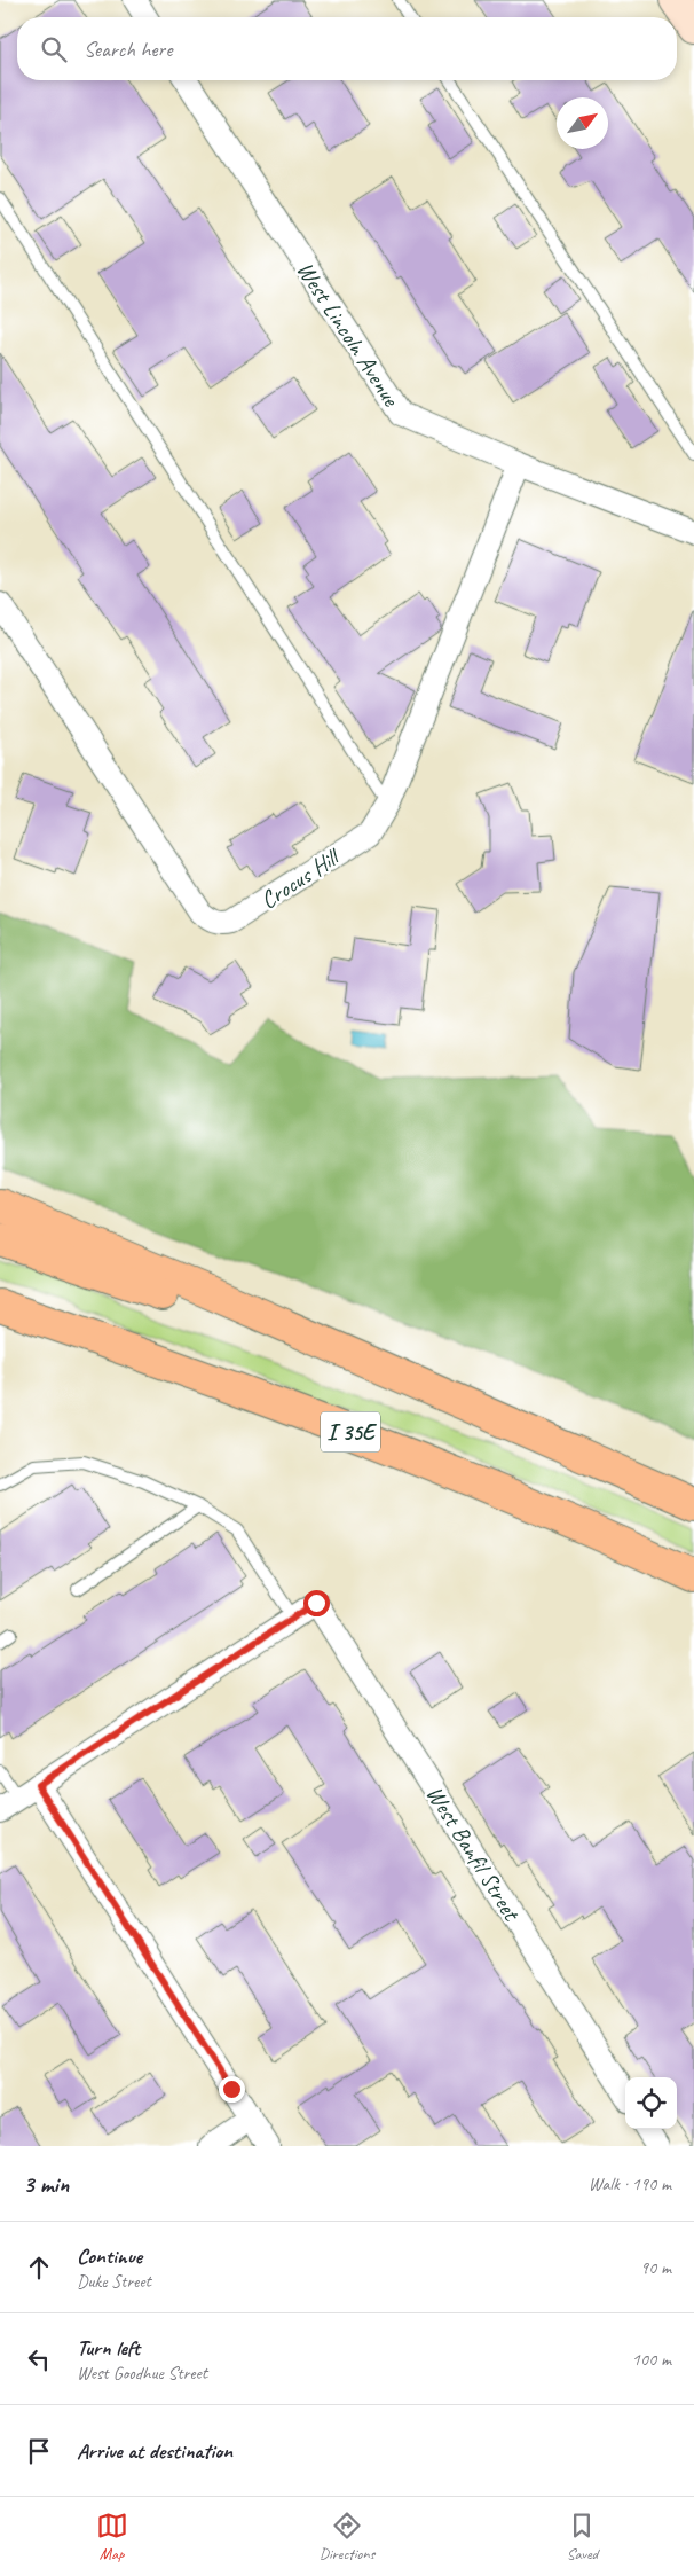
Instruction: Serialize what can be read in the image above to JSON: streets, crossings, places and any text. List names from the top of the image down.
{
  "streets": {
    "highway": ["I 35E"],
    "street": ["West Lincoln Avenue", "Crocus Hill", "West Banfil Street"]
  },
  "crossings": [
    ["West Lincoln Avenue", "Crocus Hill"]
  ],
  "north": "top right",
  "page": {
    "search": "Search here",
    "heading": ["3 min", "Walk · 190 m"],
    "list": [
      ["Continue", "Duke Street", "90 m"],
      ["Turn left", "West Goodhue Street", "100 m"],
      "Arrive at destination"
    ],
    "nav": ["Map", "Directions", "Saved"]
  }
}
